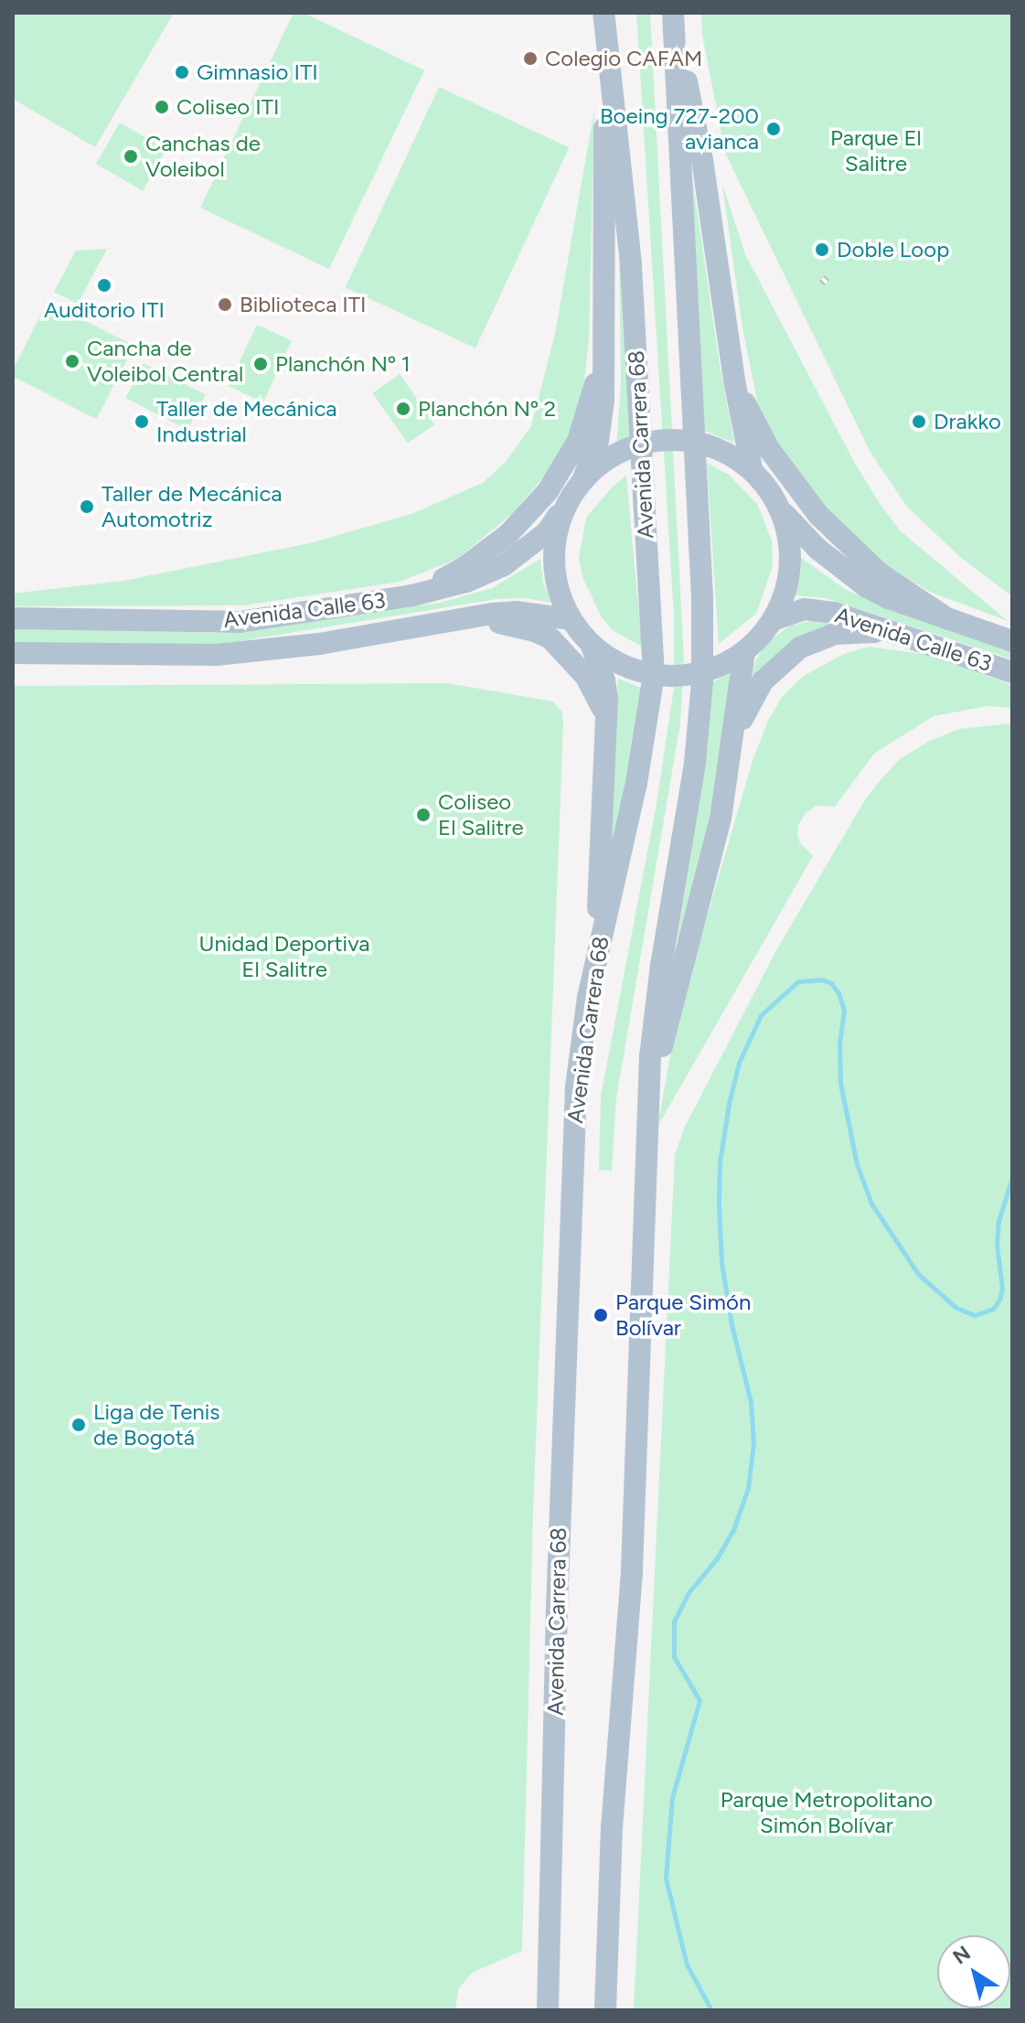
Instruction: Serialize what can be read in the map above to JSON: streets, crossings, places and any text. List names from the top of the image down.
{
  "streets": {
    "main road": ["Avenida Carrera 68", "Avenida Calle 63"]
  },
  "parks": ["Parque El Salitre", "Unidad Deportiva El Salitre", "Parque Metropolitano Simón Bolívar"],
  "places": [
    "Colegio CAFAM",
    "Gimnasio ITI",
    "Coliseo ITI",
    "Boeing 727-200 avianca",
    "Canchas de Voleibol",
    "Doble Loop",
    "Auditorio ITI",
    "Biblioteca ITI",
    "Cancha de Voleibol Central",
    "Planchón Nº 1",
    "Planchón Nº 2",
    "Taller de Mecánica Industrial",
    "Drakko",
    "Taller de Mecánica Automotriz",
    "Coliseo El Salitre",
    "Parque Simón Bolívar",
    "Liga de Tenis de Bogotá"
  ],
  "north": "top left"
}
